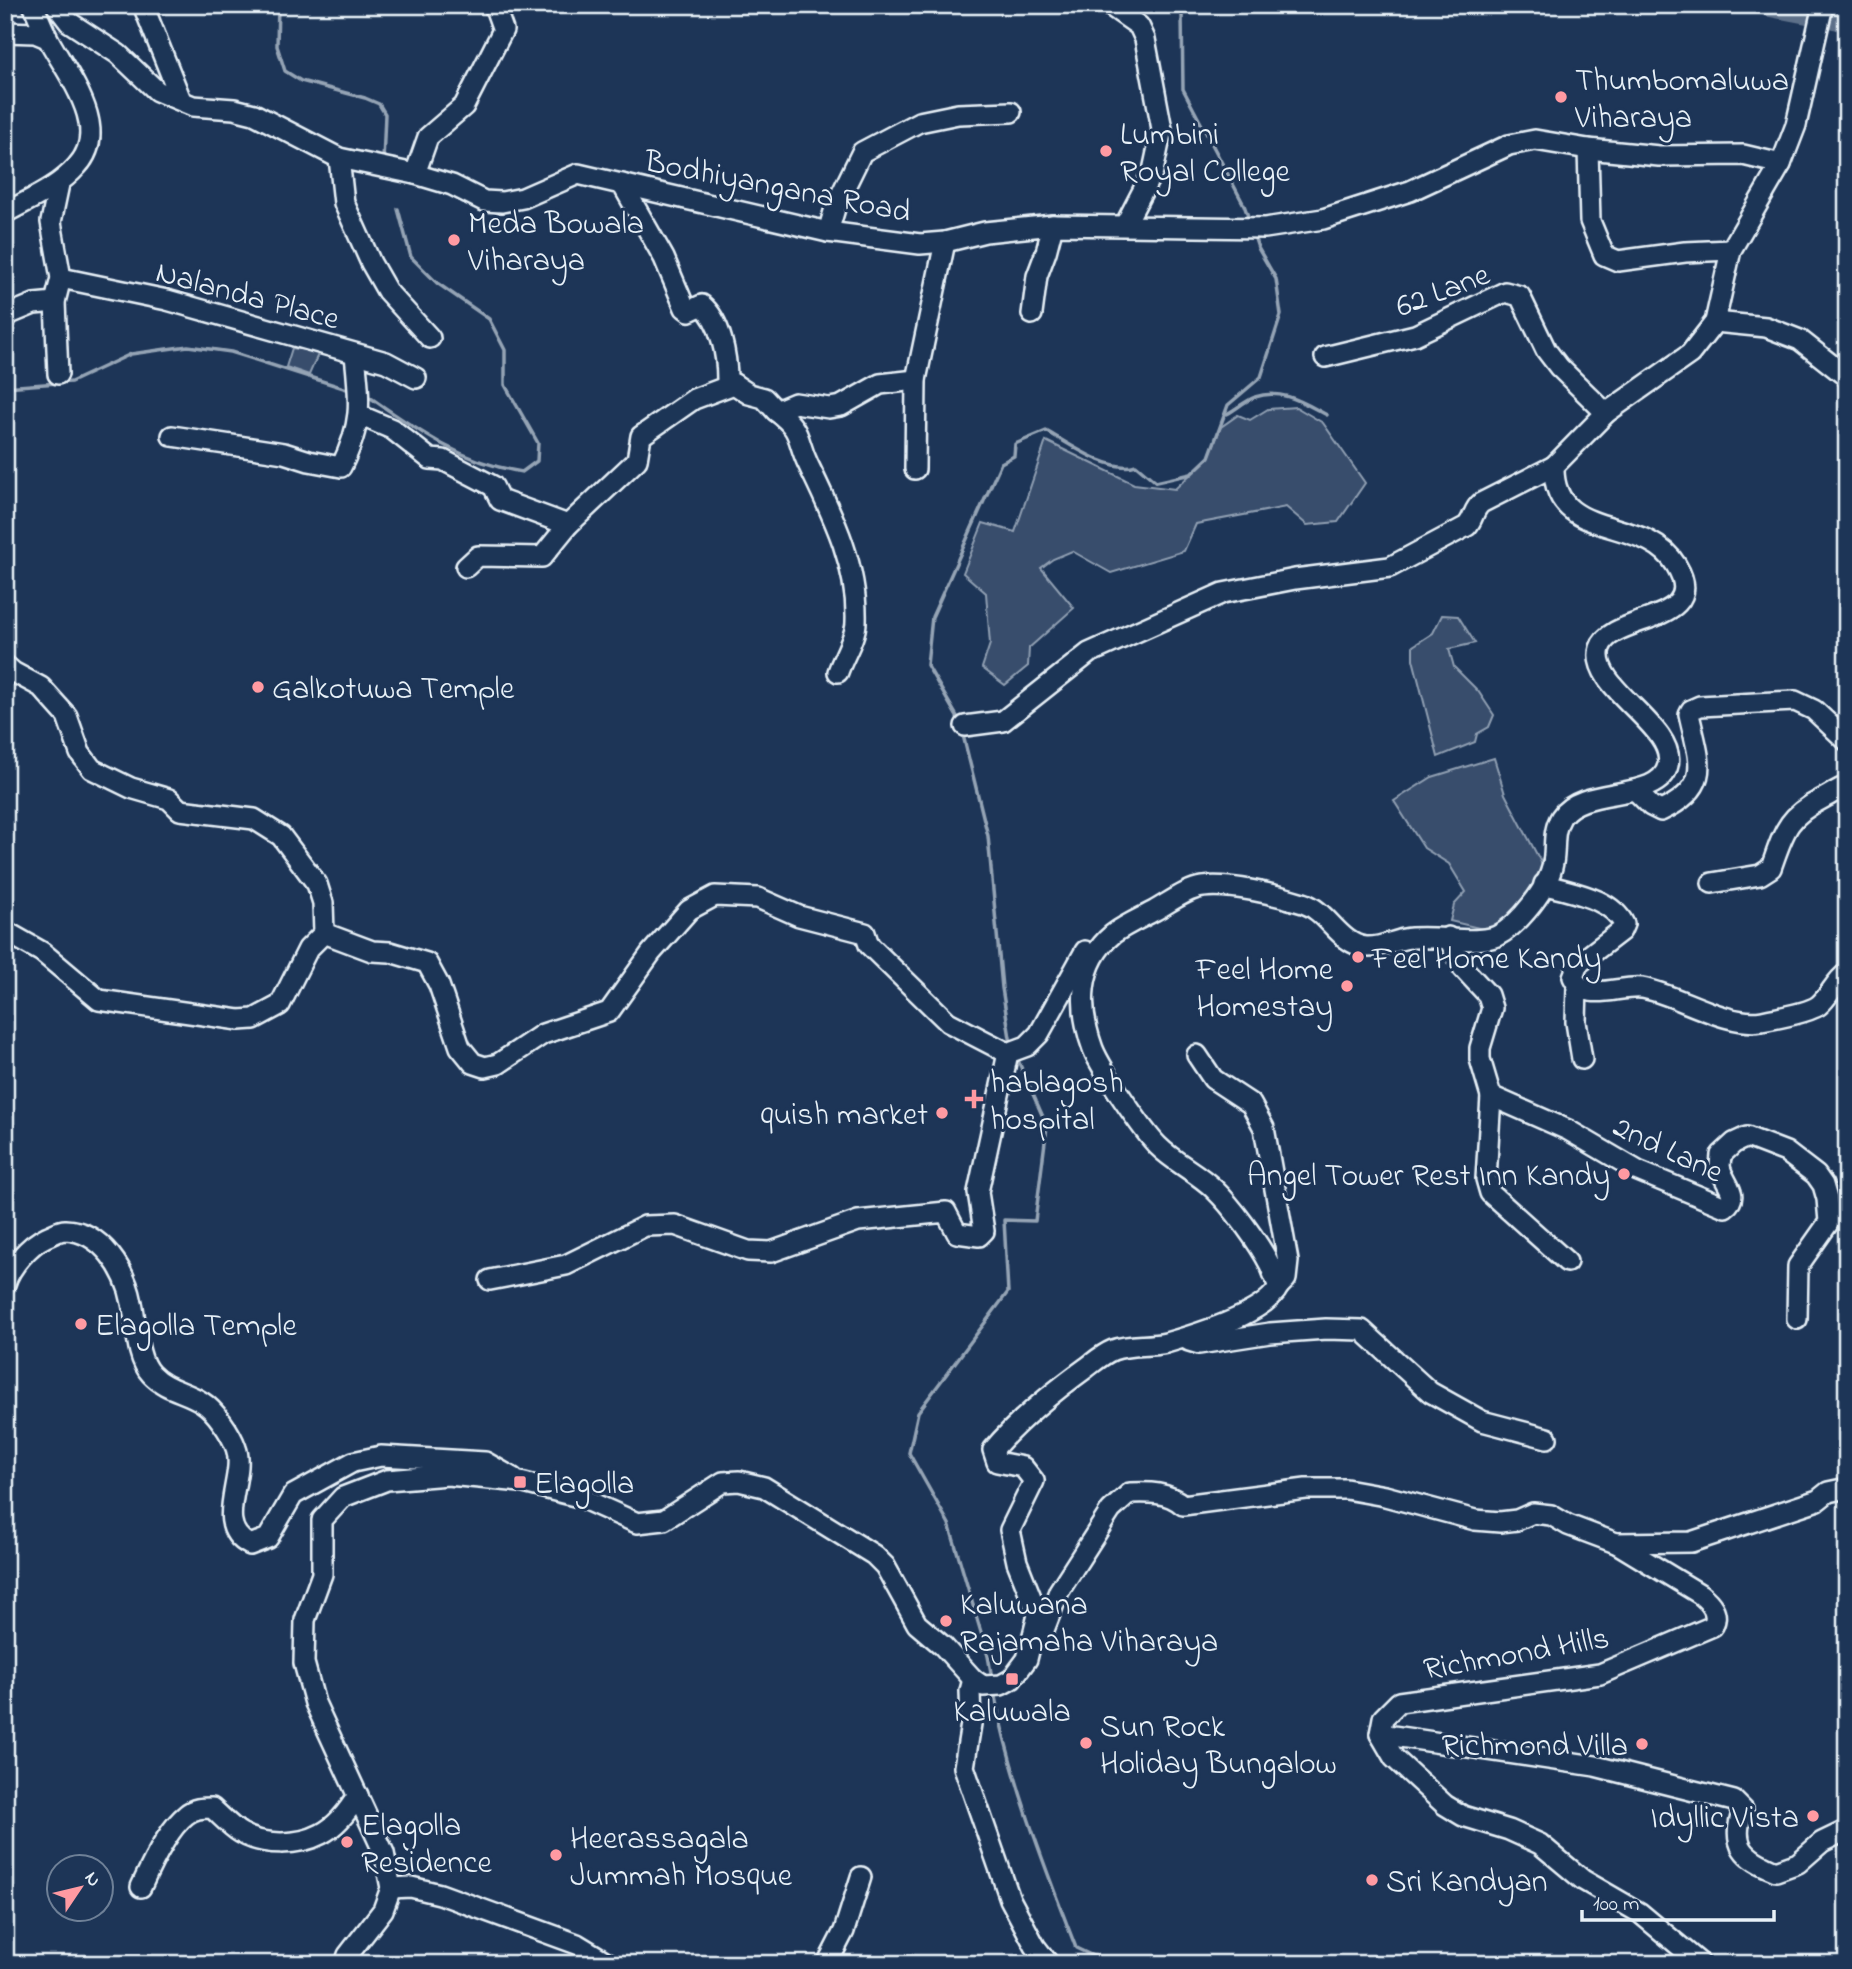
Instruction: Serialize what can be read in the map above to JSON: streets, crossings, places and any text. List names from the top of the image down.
{
  "streets": {
    "street": [
      "Bodhiyangana Road",
      "62 Lane",
      "Nalanda Place",
      "2nd Lane",
      "Richmond Hills"
    ]
  },
  "places": {
    "other": [
      "Thumbomaluwa Viharaya",
      "Lumbini Royal College",
      "Meda Bowala Viharaya",
      "Galkotuwa Temple",
      "Feel Home Kandy",
      "Feel Home Homestay",
      "quish market",
      "Angel Tower Rest Inn Kandy",
      "Elagolla Temple",
      "Kaluwana Rajamaha Viharaya",
      "Sun Rock Holiday Bungalow",
      "Richmond Villa",
      "Idyllic Vista",
      "Elagolla Residence",
      "Heerassagala Jummah Mosque",
      "Sri Kandyan"
    ],
    "health": ["hablagosh hospital"],
    "transit": ["Elagolla", "Kaluwala"]
  },
  "scale_bar": "100 m",
  "north": "top right"
}
